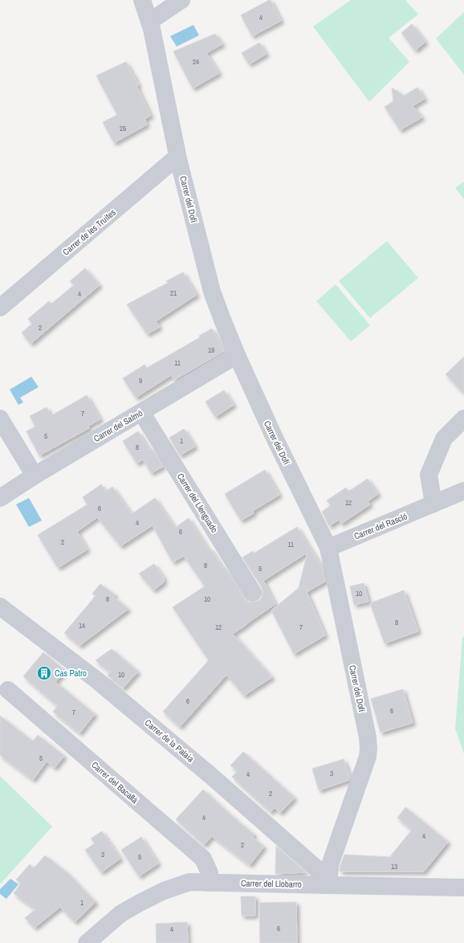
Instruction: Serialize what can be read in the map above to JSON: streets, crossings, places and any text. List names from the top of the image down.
{
  "streets": {
    "street": [
      "Carrer del Dofí",
      "Carrer de les Truites",
      "Carrer del Salmó",
      "Carrer del Llenguado",
      "Carrer del Rascló",
      "Carrer de la Palaia",
      "Carrer del Bacallá",
      "Carrer del Llobarro"
    ]
  },
  "crossings": [
    ["Carrer del Dofí", "Carrer de les Truites"],
    ["Carrer del Dofí", "Carrer del Salmó"],
    ["Carrer del Dofí", "Carrer del Rascló"],
    ["Carrer del Dofí", "Carrer de la Palaia"],
    ["Carrer del Dofí", "Carrer del Llobarro"],
    ["Carrer del Salmó", "Carrer del Llenguado"],
    ["Carrer de la Palaia", "Carrer del Llobarro"],
    ["Carrer del Bacallá", "Carrer del Llobarro"]
  ],
  "places": {
    "building": ["Cas Patro"]
  },
  "house_numbers": [
    "4",
    "24",
    "25",
    "21",
    "4",
    "2",
    "19",
    "11",
    "9",
    "7",
    "5",
    "1",
    "8",
    "12",
    "6",
    "4",
    "6",
    "2",
    "11",
    "8",
    "5",
    "10",
    "8",
    "10",
    "8",
    "14",
    "12",
    "7",
    "10",
    "6",
    "6",
    "7",
    "5",
    "3",
    "4",
    "2",
    "4",
    "4",
    "2",
    "3",
    "5",
    "13",
    "1",
    "6",
    "4"
  ]
}
